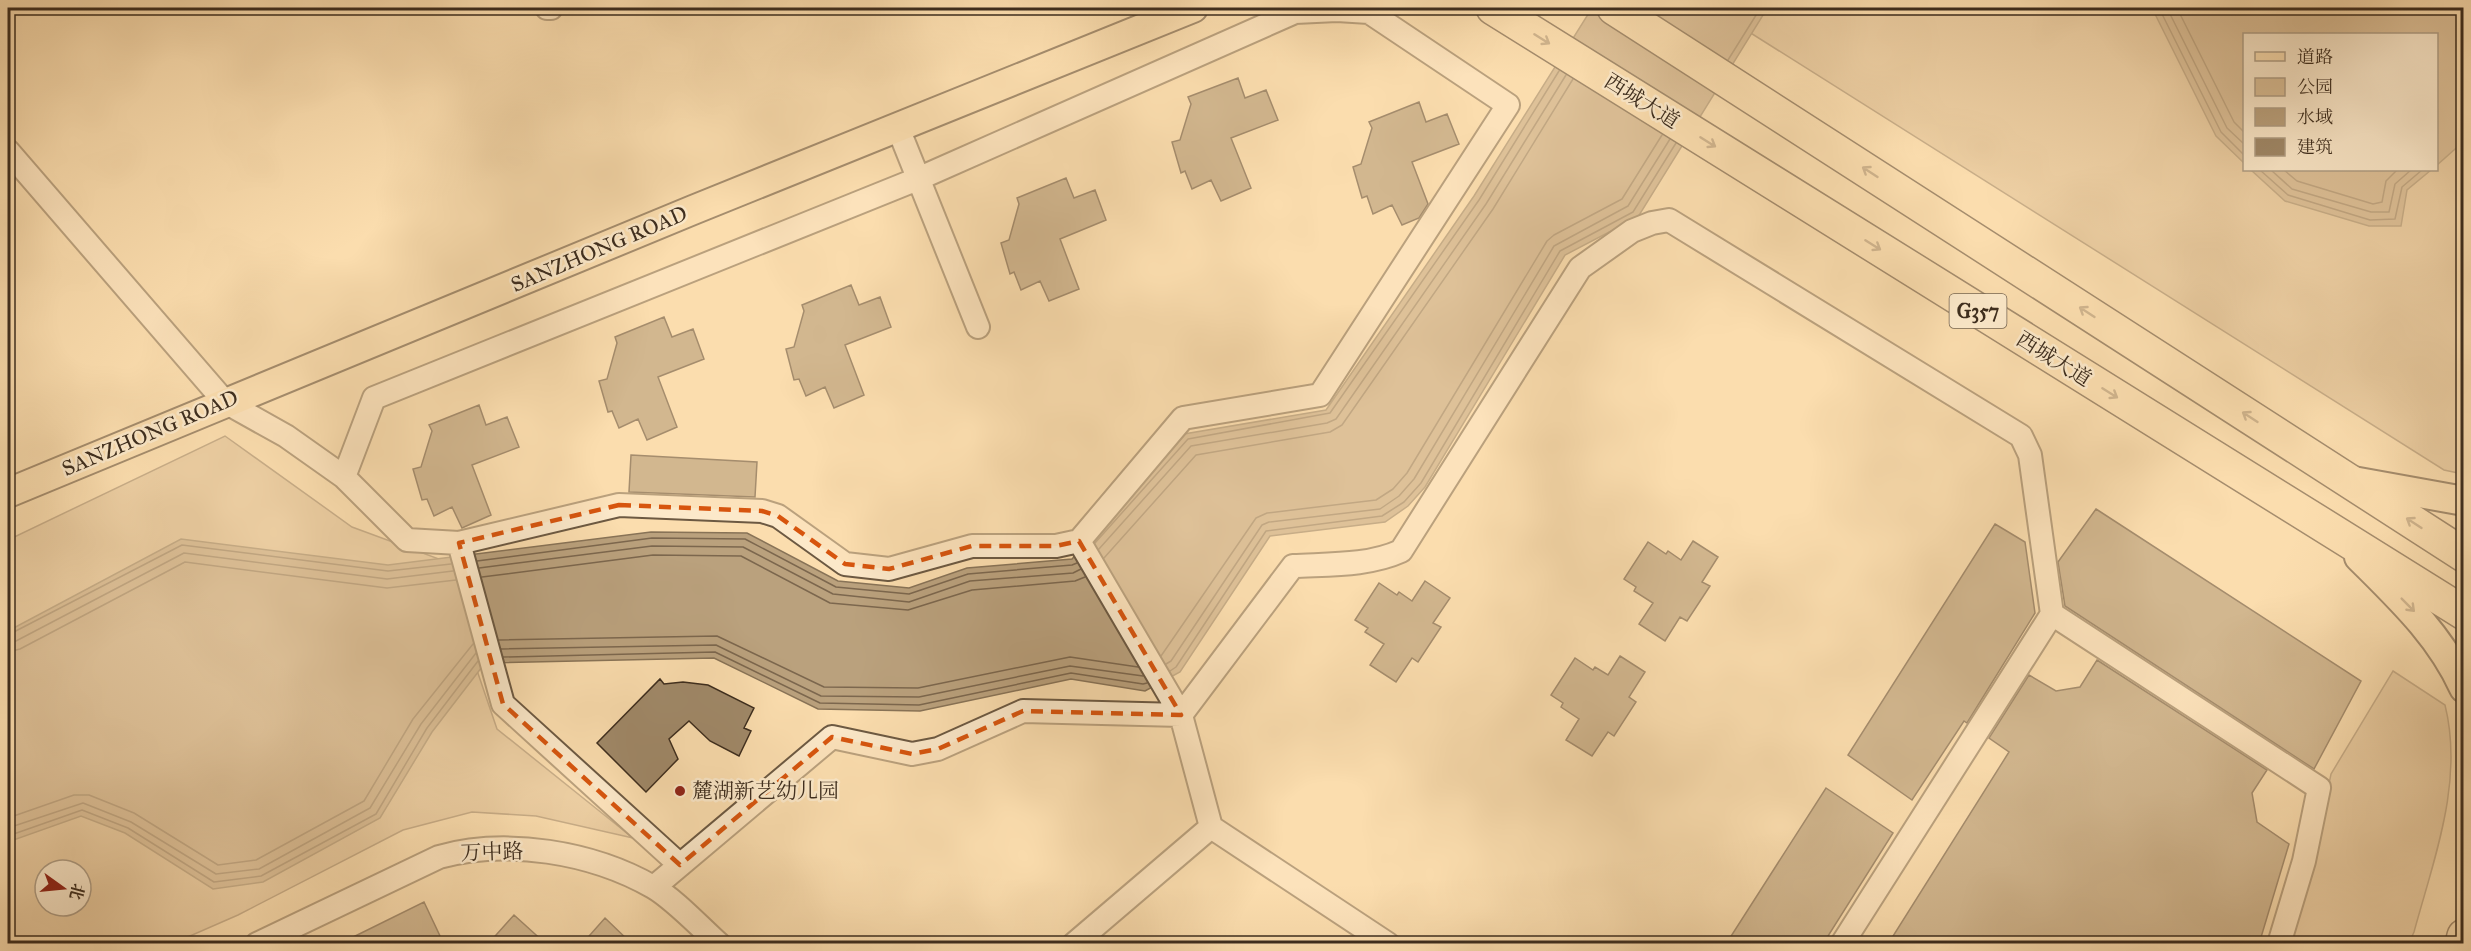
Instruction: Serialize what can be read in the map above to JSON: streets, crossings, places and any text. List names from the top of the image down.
{
  "streets": {
    "highway": ["西城大道", "G357"],
    "main road": ["SANZHONG ROAD"],
    "street": ["万中路"]
  },
  "places": ["麓湖新艺幼儿园"],
  "legend": [
    "道路",
    "公园",
    "水域",
    "建筑"
  ],
  "north": "right"
}
